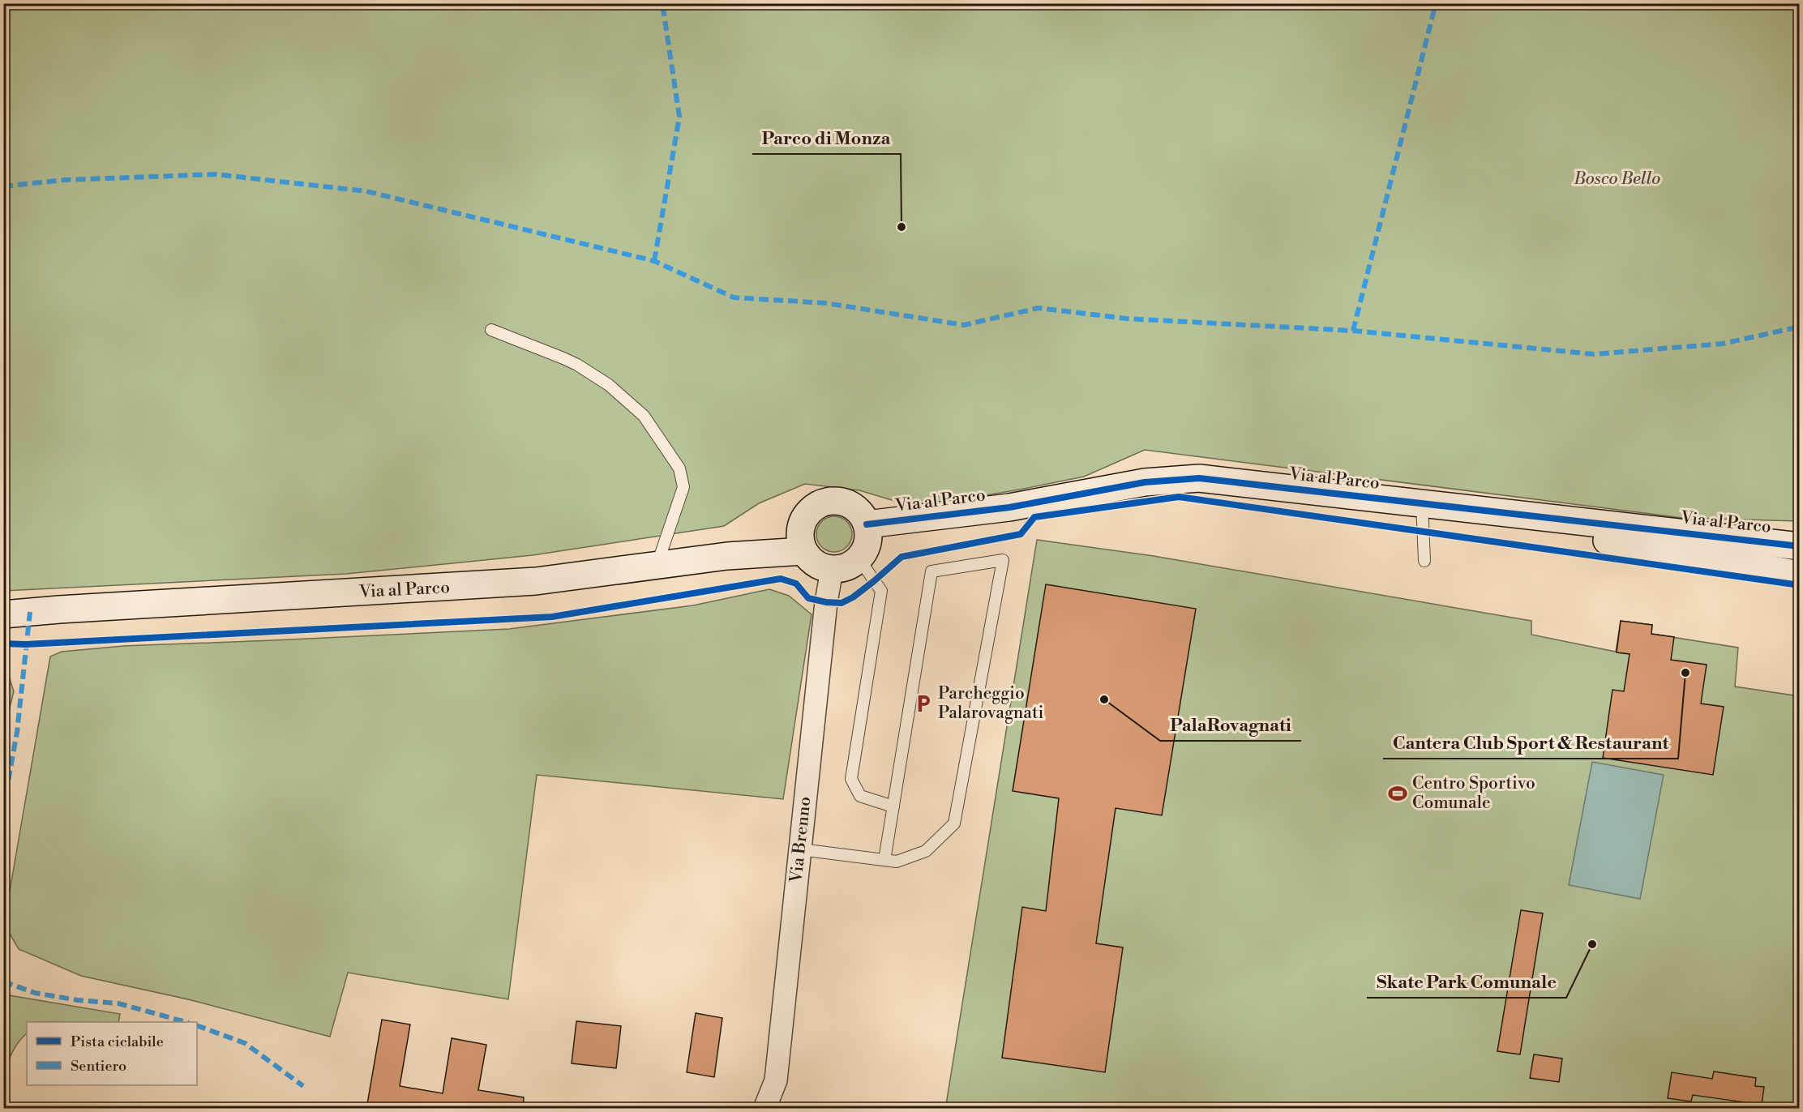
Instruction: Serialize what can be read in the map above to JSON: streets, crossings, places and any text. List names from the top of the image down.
{
  "streets": {
    "street": ["Via al Parco", "Via Brenno"]
  },
  "crossings": [
    ["Via al Parco", "Via Brenno"]
  ],
  "parks": ["Bosco Bello"],
  "places": {
    "other": [
      "Parco di Monza",
      "Cantera Club Sport & Restaurant",
      "PalaRovagnati",
      "Skate Park Comunale"
    ],
    "parking": ["Parcheggio Palarovagnati"],
    "sports": ["Centro Sportivo Comunale"]
  },
  "legend": ["Pista ciclabile", "Sentiero"]
}
